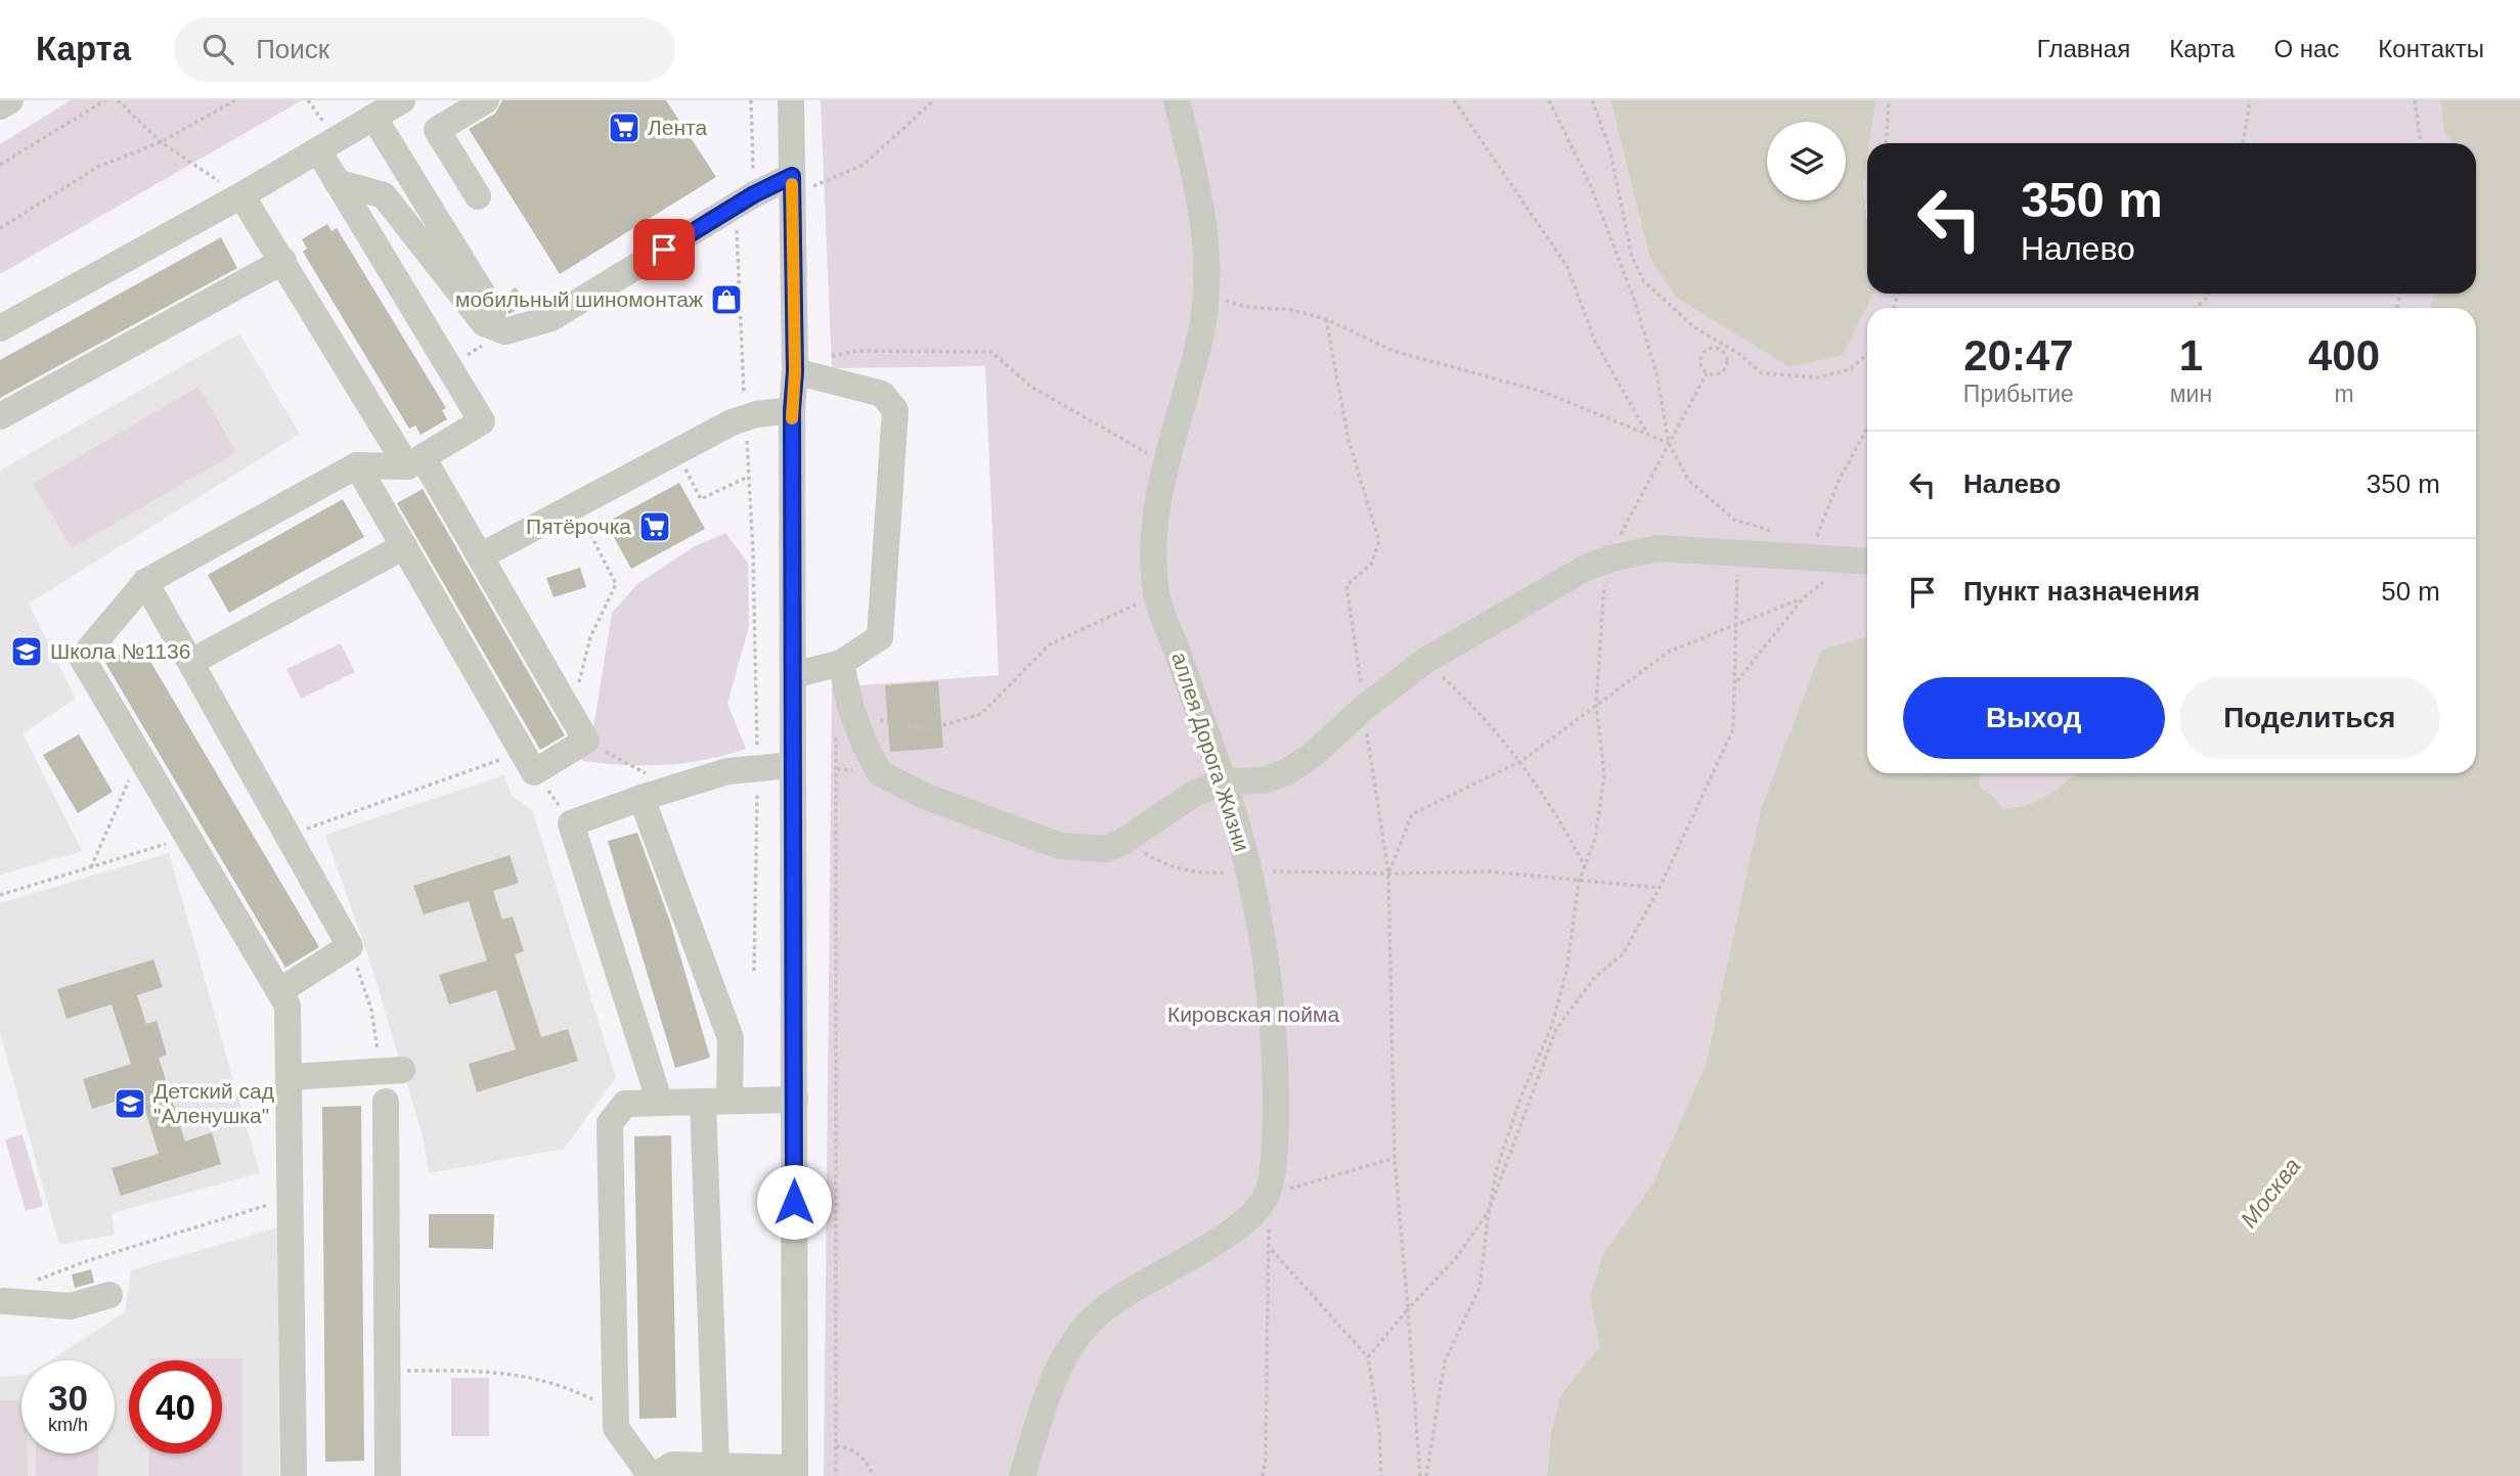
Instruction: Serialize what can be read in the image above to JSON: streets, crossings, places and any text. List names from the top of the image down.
{
  "streets": {
    "street": ["аллея Дорога Жизни"]
  },
  "water": ["Москва"],
  "parks": ["Кировская пойма"],
  "places": {
    "supermarket": ["Лента", "Пятёрочка"],
    "shop": ["мобильный шиномонтаж"],
    "school or university": ["Школа №1136", "Детский сад \"Аленушка\""]
  },
  "page": {
    "header": "Карта",
    "search": "Поиск",
    "nav": [
      "Главная",
      "Карта",
      "О нас",
      "Контакты"
    ],
    "turn": ["350 m", "Налево"],
    "eta": [
      "20:47",
      "Прибытие",
      "1",
      "мин",
      "400",
      "m"
    ],
    "list": [
      {
        "name": "Налево",
        "value": "350 m"
      },
      {
        "name": "Пункт назначения",
        "value": "50 m"
      }
    ],
    "buttons": ["Выход", "Поделиться"],
    "speed": "30 km/h",
    "limit": "40"
  }
}
